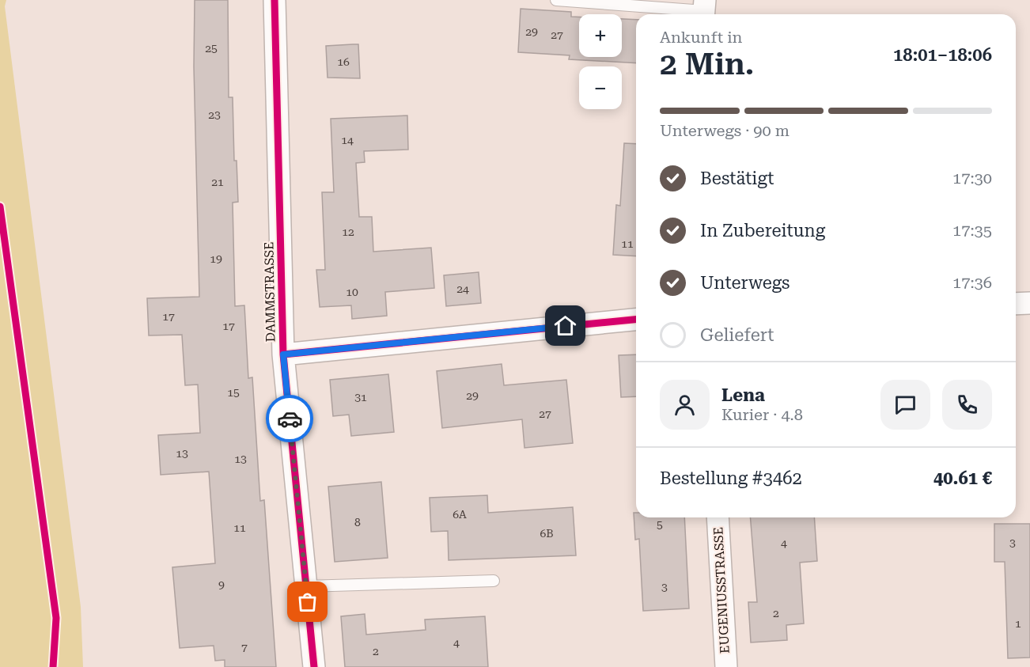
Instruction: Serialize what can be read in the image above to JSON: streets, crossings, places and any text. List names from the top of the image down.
{
  "streets": {
    "street": ["DAMMSTRASSE", "EUGENIUSSTRASSE"]
  },
  "house_numbers": [
    "29",
    "27",
    "25",
    "16",
    "23",
    "14",
    "21",
    "12",
    "11",
    "19",
    "24",
    "10",
    "17",
    "17",
    "15",
    "29",
    "31",
    "27",
    "13",
    "13",
    "6A",
    "8",
    "5",
    "11",
    "6B",
    "4",
    "3",
    "9",
    "3",
    "2",
    "1",
    "4",
    "7",
    "2"
  ],
  "page": {
    "map_buttons": ["+", "−"],
    "heading": ["2 Min.", "Ankunft in", "18:01–18:06"],
    "panel": [
      "Lena",
      "Kurier · 4.8",
      "Bestellung #3462",
      "40.61 €"
    ],
    "bar": "Unterwegs · 90 m",
    "list": [
      ["Bestätigt", "17:30"],
      ["In Zubereitung", "17:35"],
      ["Unterwegs", "17:36"],
      "Geliefert"
    ]
  }
}
